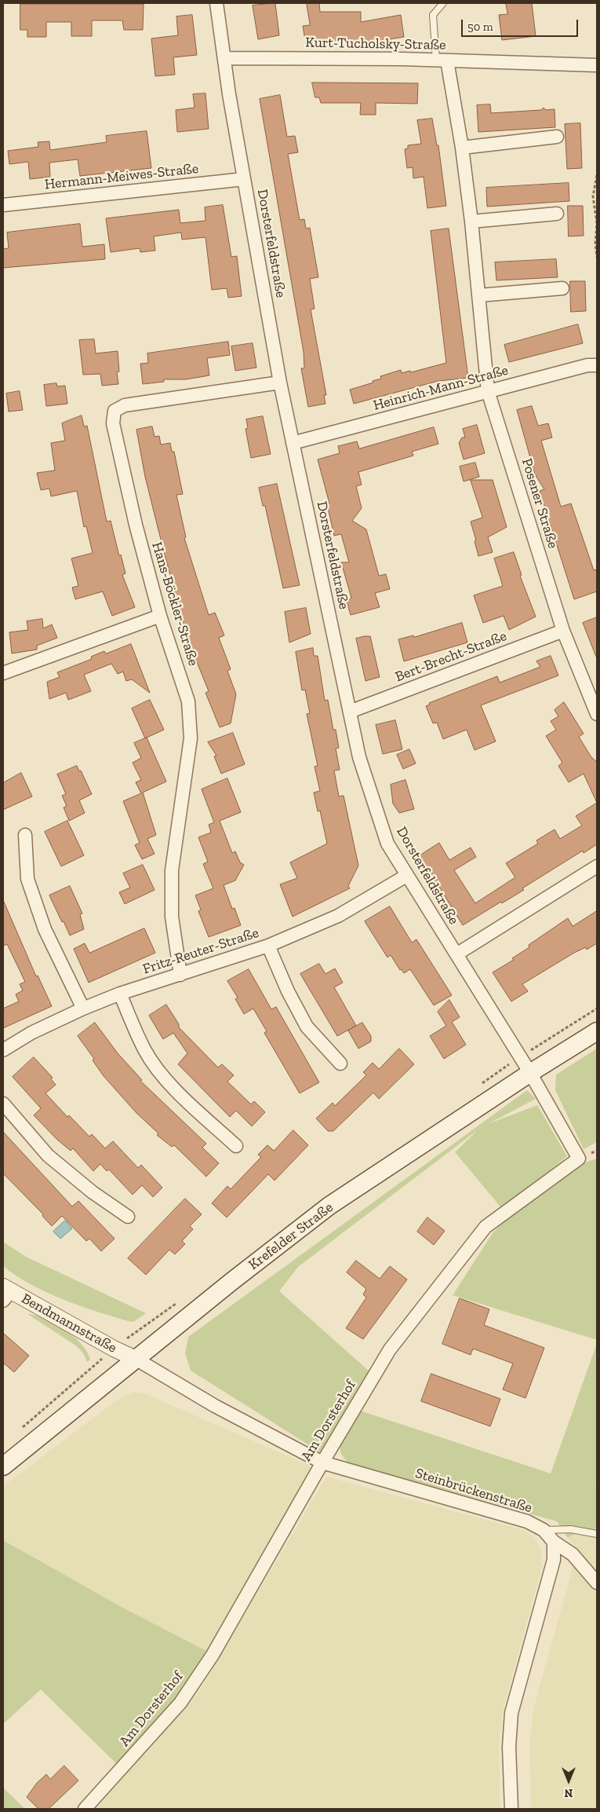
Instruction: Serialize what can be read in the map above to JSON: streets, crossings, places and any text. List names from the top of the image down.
{
  "streets": {
    "main road": ["Krefelder Straße"],
    "street": [
      "Kurt-Tucholsky-Straße",
      "Hermann-Meiwes-Straße",
      "Dorsterfeldstraße",
      "Heinrich-Mann-Straße",
      "Posener Straße",
      "Hans-Böckler-Straße",
      "Bert-Brecht-Straße",
      "Fritz-Reuter-Straße",
      "Bendmannstraße",
      "Am Dorsterhof",
      "Steinbrückenstraße"
    ]
  },
  "crossings": [
    ["Kurt-Tucholsky-Straße", "Dorsterfeldstraße"],
    ["Kurt-Tucholsky-Straße", "Posener Straße"],
    ["Hermann-Meiwes-Straße", "Dorsterfeldstraße"],
    ["Dorsterfeldstraße", "Heinrich-Mann-Straße"],
    ["Dorsterfeldstraße", "Hans-Böckler-Straße"],
    ["Dorsterfeldstraße", "Bert-Brecht-Straße"],
    ["Dorsterfeldstraße", "Fritz-Reuter-Straße"],
    ["Dorsterfeldstraße", "Krefelder Straße"],
    ["Dorsterfeldstraße", "Am Dorsterhof"],
    ["Heinrich-Mann-Straße", "Posener Straße"],
    ["Posener Straße", "Bert-Brecht-Straße"],
    ["Hans-Böckler-Straße", "Fritz-Reuter-Straße"],
    ["Krefelder Straße", "Bendmannstraße"],
    ["Krefelder Straße", "Am Dorsterhof"],
    ["Krefelder Straße", "Steinbrückenstraße"],
    ["Bendmannstraße", "Steinbrückenstraße"],
    ["Am Dorsterhof", "Steinbrückenstraße"]
  ],
  "scale_bar": "50 m",
  "north": "bottom"
}
